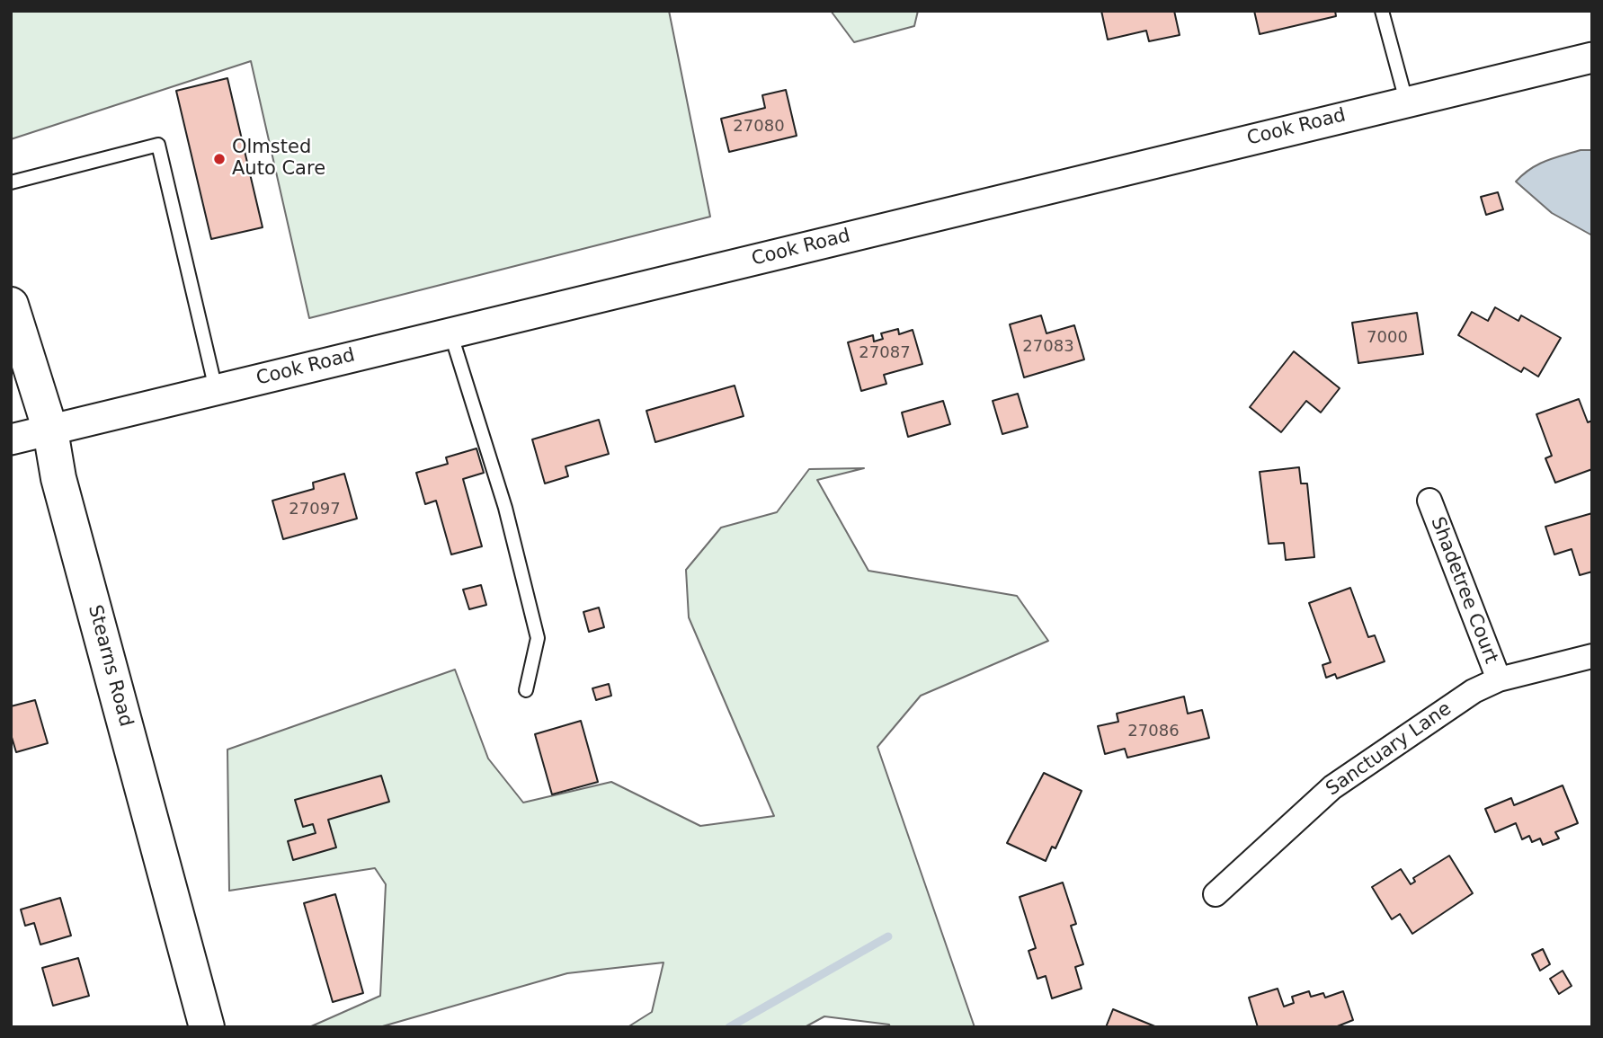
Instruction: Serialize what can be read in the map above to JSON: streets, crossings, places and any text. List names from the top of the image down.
{
  "streets": {
    "main road": ["Stearns Road"],
    "street": ["Cook Road", "Shadetree Court", "Sanctuary Lane"]
  },
  "crossings": [
    ["Cook Road", "Stearns Road"],
    ["Shadetree Court", "Sanctuary Lane"]
  ],
  "places": ["Olmsted Auto Care"],
  "house_numbers": [
    "27080",
    "7000",
    "27083",
    "27087",
    "27097",
    "27086"
  ]
}
